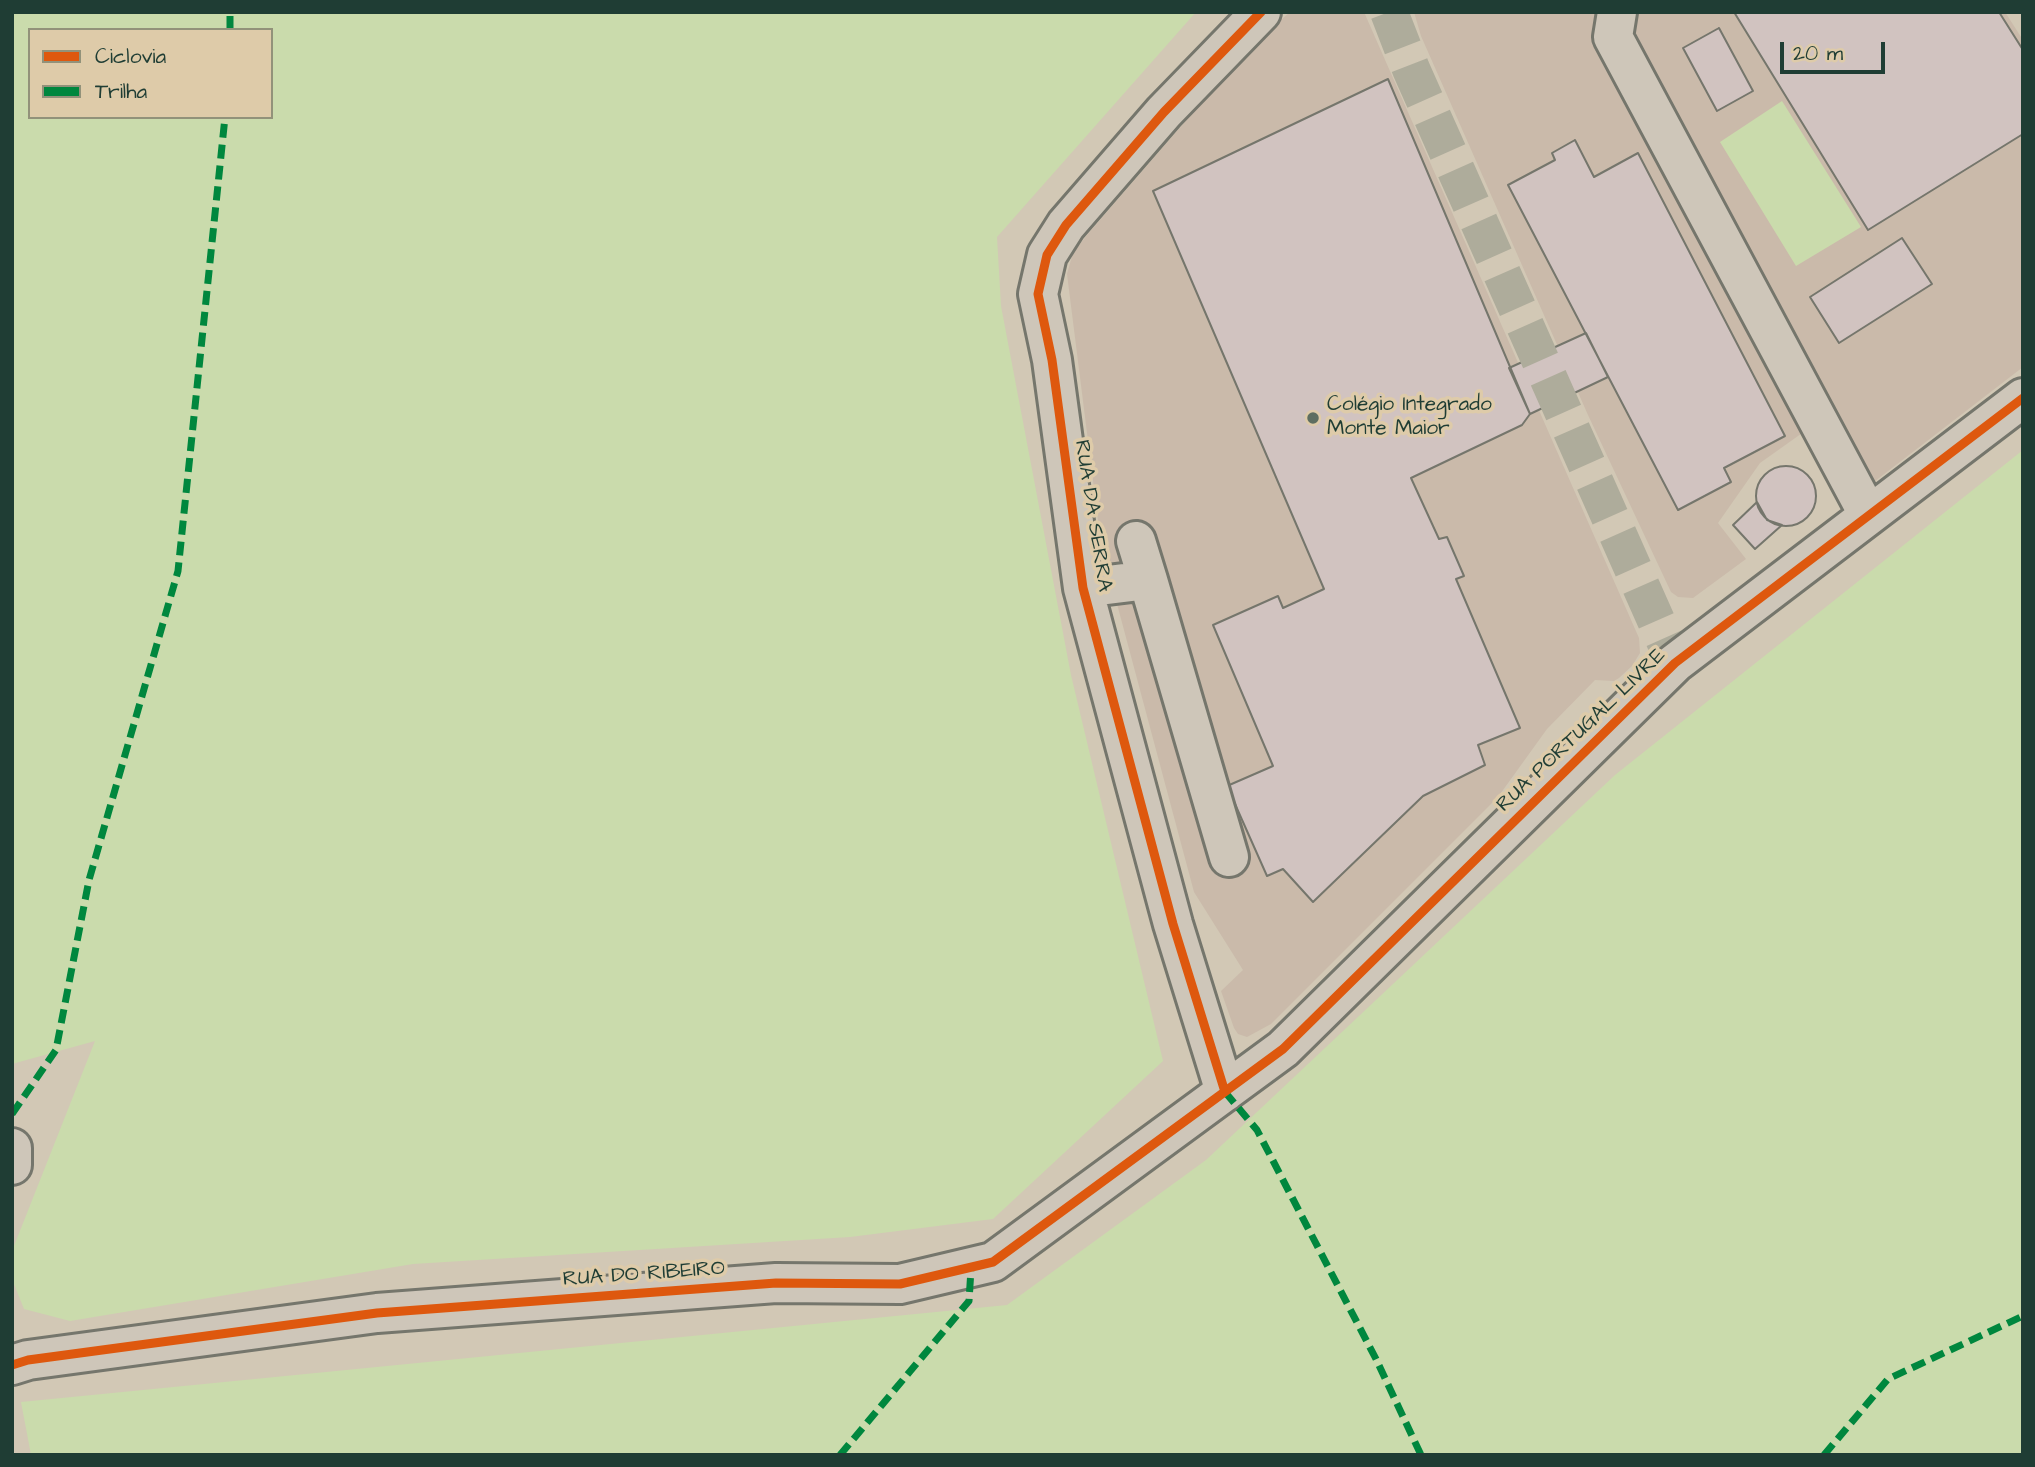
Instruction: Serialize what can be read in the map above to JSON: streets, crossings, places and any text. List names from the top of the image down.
{
  "streets": {
    "street": ["RUA DA SERRA", "RUA PORTUGAL LIVRE", "RUA DO RIBEIRO"]
  },
  "crossings": [
    ["RUA DA SERRA", "RUA PORTUGAL LIVRE"],
    ["RUA DA SERRA", "RUA DO RIBEIRO"],
    ["RUA PORTUGAL LIVRE", "RUA DO RIBEIRO"]
  ],
  "places": ["Colégio Integrado Monte Maior"],
  "legend": ["Ciclovia", "Trilha"],
  "scale_bar": "20 m"
}
